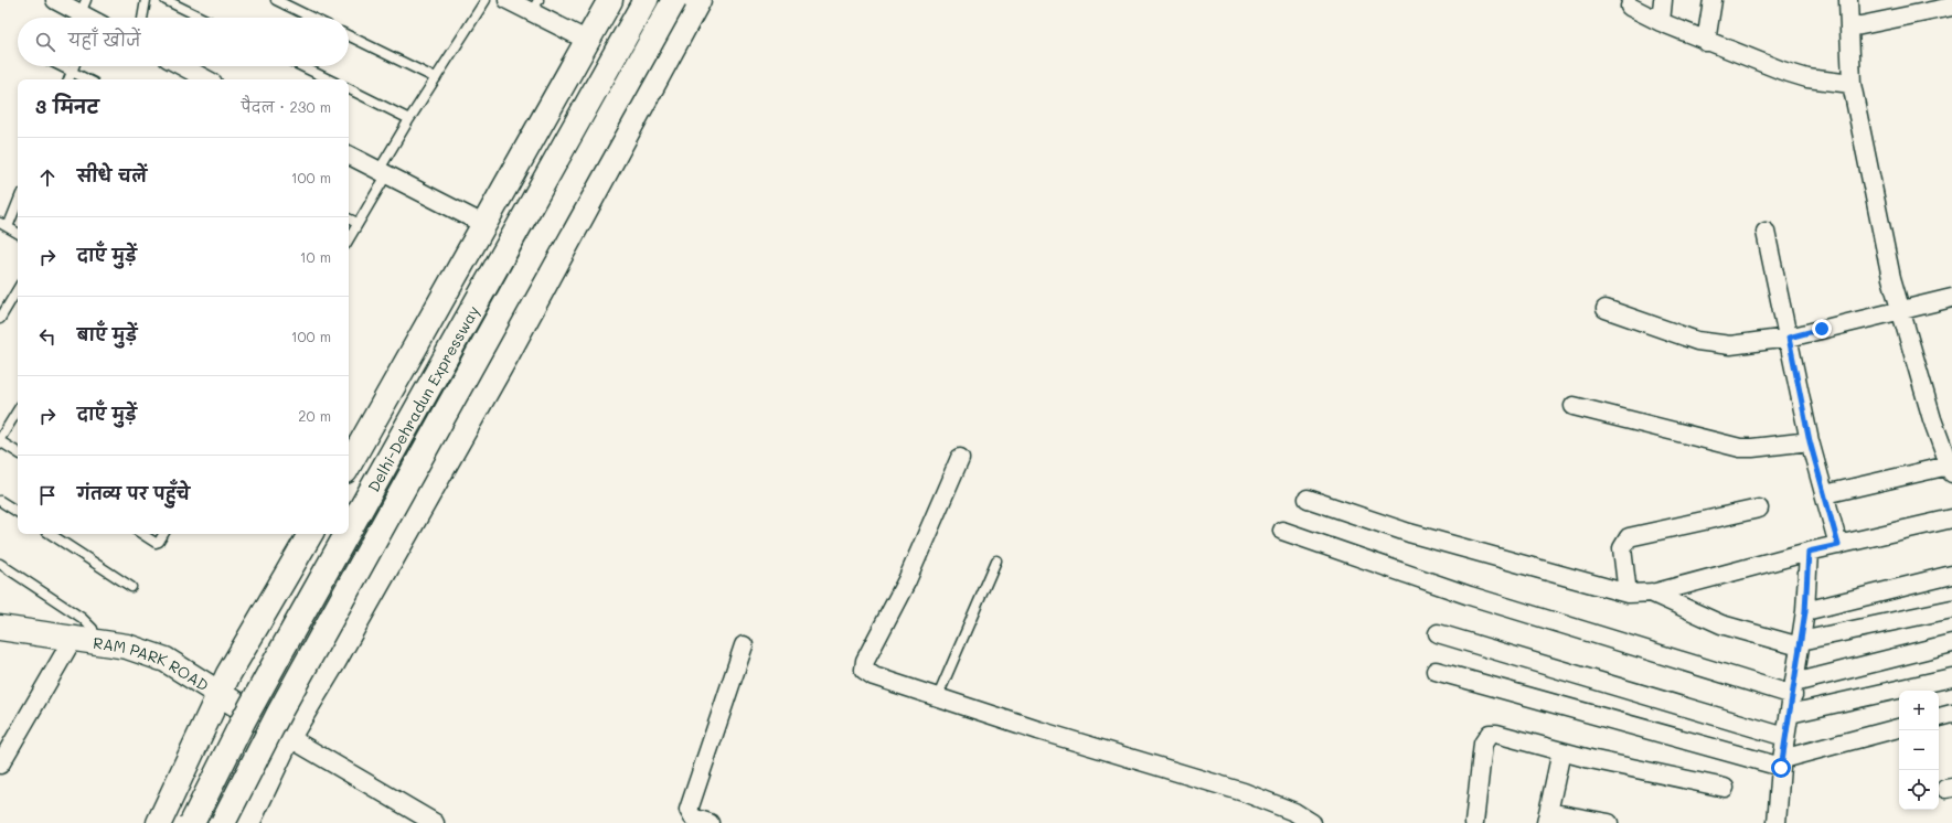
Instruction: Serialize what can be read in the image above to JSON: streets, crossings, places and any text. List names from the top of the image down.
{
  "streets": {
    "main road": ["Delhi-Dehradun Expressway", "RAM PARK ROAD"]
  },
  "page": {
    "search": "यहाँ खोजें",
    "heading": ["3 मिनट", "पैदल · 230 m"],
    "list": [
      ["सीधे चलें", "100 m"],
      ["दाएँ मुड़ें", "10 m"],
      ["बाएँ मुड़ें", "100 m"],
      ["दाएँ मुड़ें", "20 m"],
      "गंतव्य पर पहुँचे"
    ],
    "map_buttons": ["+", "−"]
  }
}
